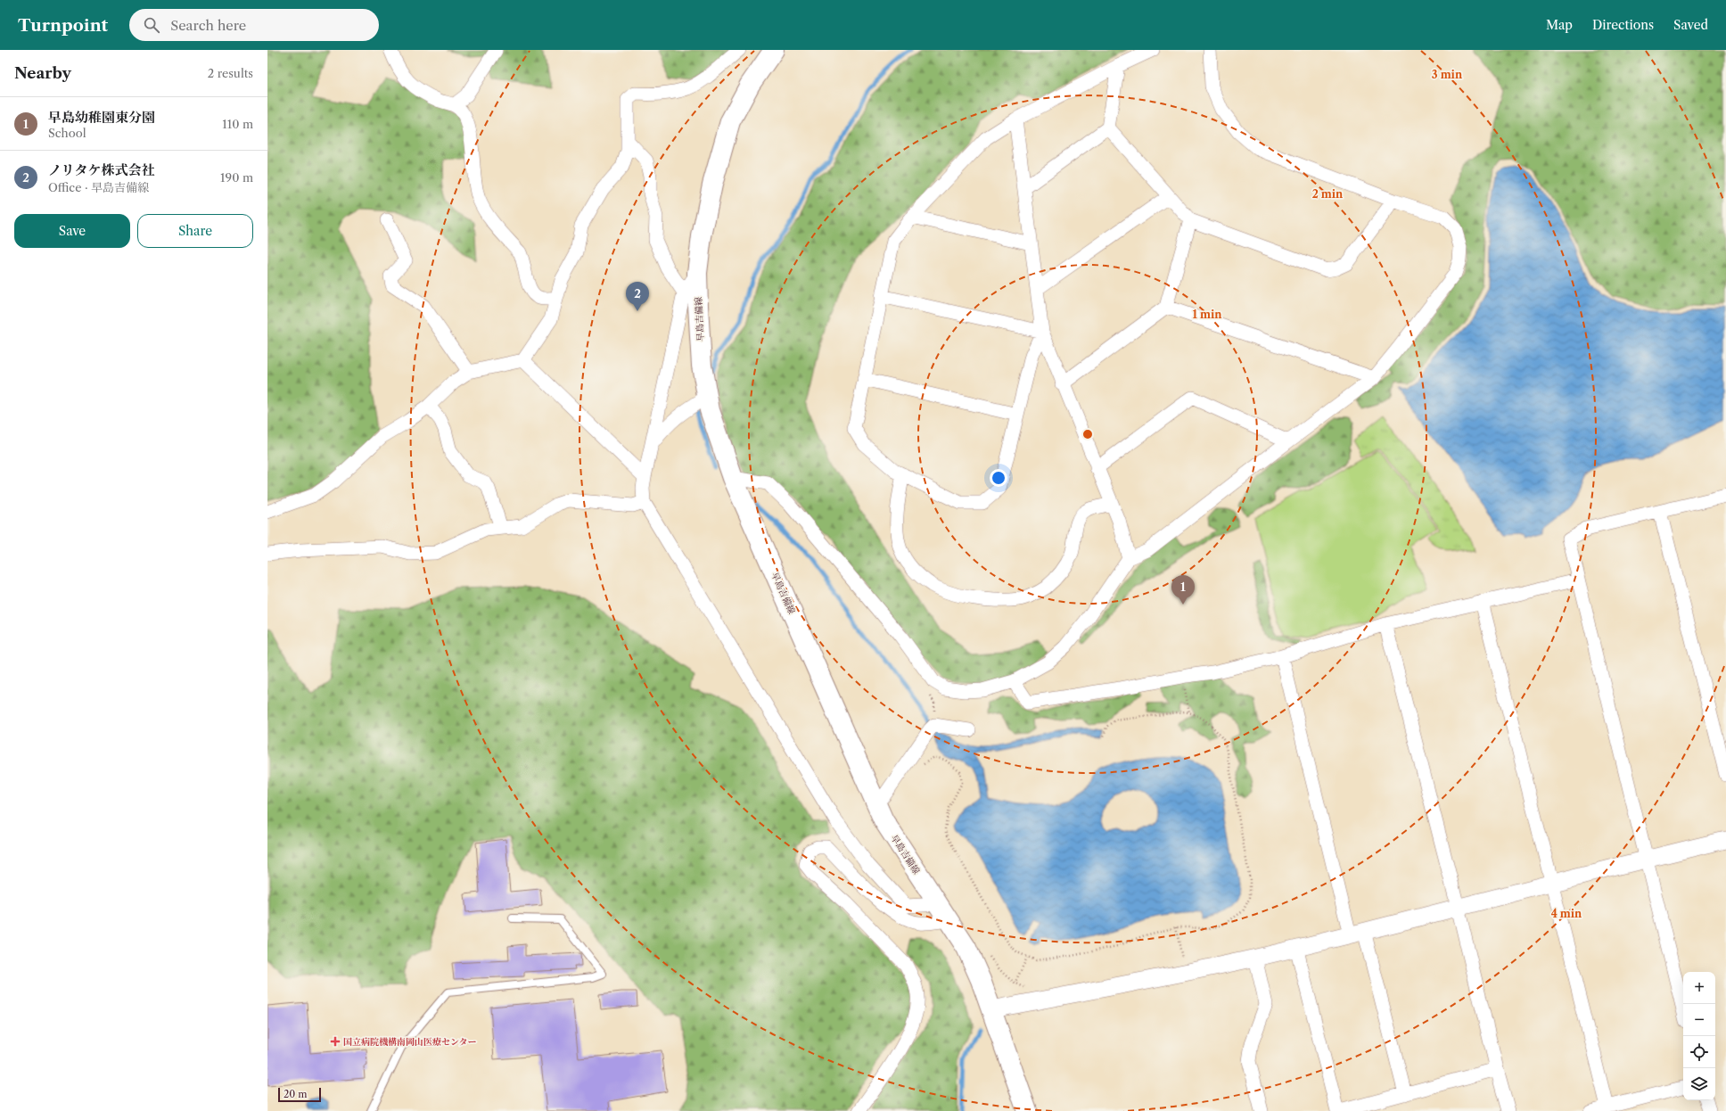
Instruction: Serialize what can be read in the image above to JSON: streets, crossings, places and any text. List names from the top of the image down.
{
  "streets": {
    "main road": ["早島吉備線"]
  },
  "places": {
    "health": ["国立病院機構南岡山医療センター"]
  },
  "scale_bar": "20 m",
  "page": {
    "header": "Turnpoint",
    "search": "Search here",
    "nav": ["Map", "Directions", "Saved"],
    "heading": ["Nearby", "2 results"],
    "list": [
      {
        "mark": "1",
        "name": "早島幼稚園東分園",
        "note": "School",
        "value": "110 m"
      },
      {
        "mark": "2",
        "name": "ノリタケ株式会社",
        "note": "Office · 早島吉備線",
        "value": "190 m"
      }
    ],
    "buttons": ["Save", "Share"],
    "pins": ["2", "1"],
    "map_buttons": ["+", "−"],
    "scale": "20 m"
  },
  "rings": [
    "3 min",
    "2 min",
    "1 min",
    "4 min"
  ]
}
